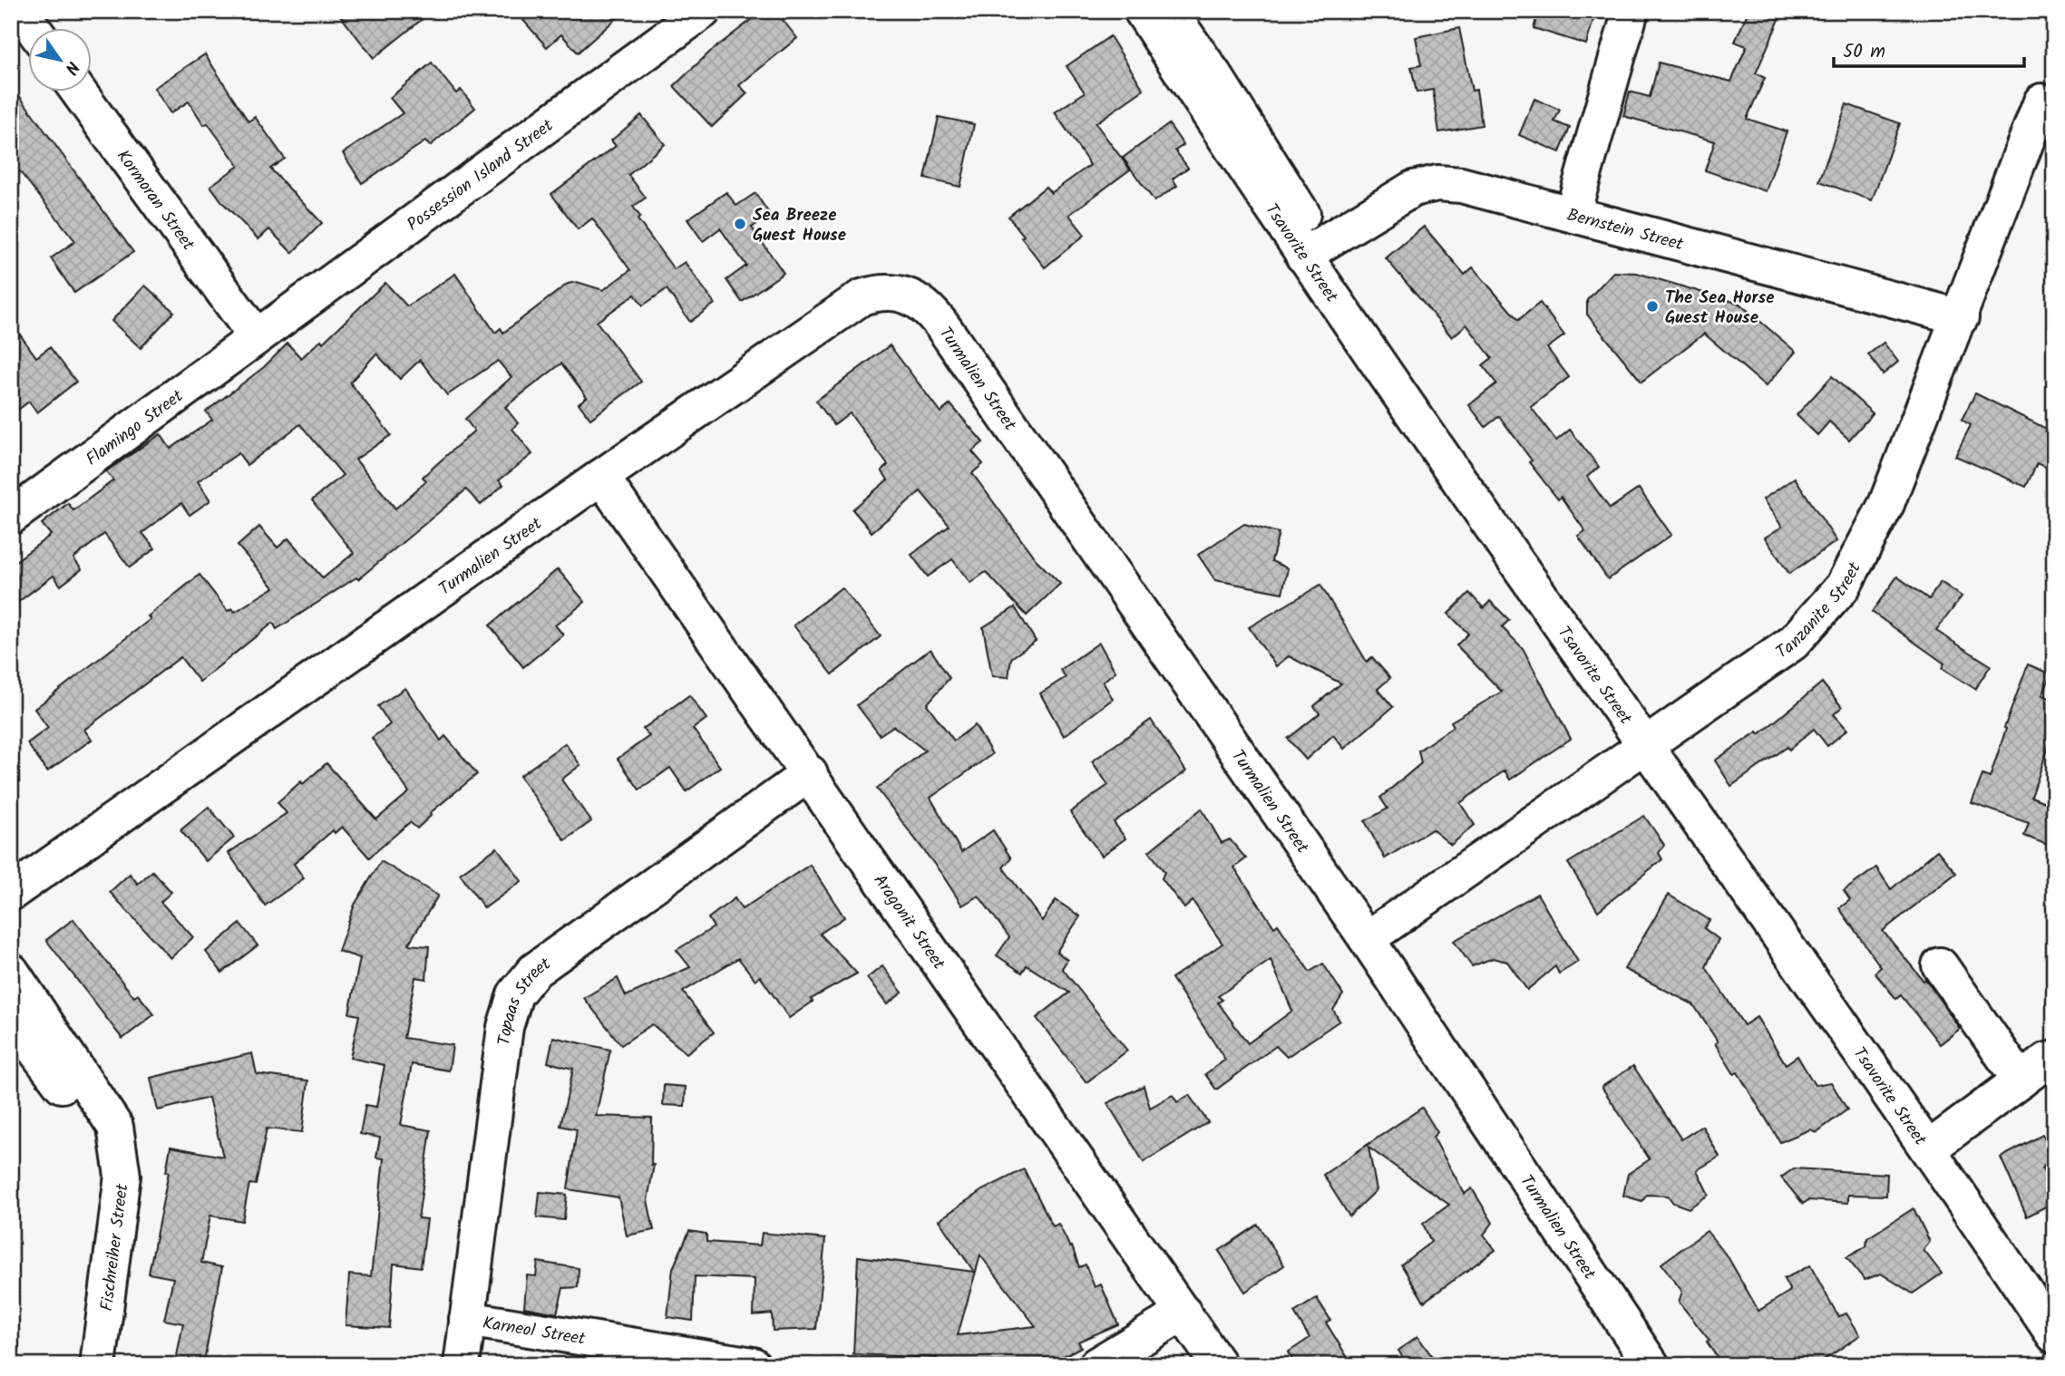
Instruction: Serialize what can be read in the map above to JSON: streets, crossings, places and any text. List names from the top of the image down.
{
  "streets": {
    "street": [
      "Possession Island Street",
      "Kormoran Street",
      "Bernstein Street",
      "Tsavorite Street",
      "Turmalien Street",
      "Flamingo Street",
      "Tanzanite Street",
      "Aragonit Street",
      "Topaas Street",
      "Fischreiher Street",
      "Karneol Street"
    ]
  },
  "crossings": [
    ["Possession Island Street", "Kormoran Street"],
    ["Possession Island Street", "Flamingo Street"],
    ["Kormoran Street", "Flamingo Street"],
    ["Bernstein Street", "Tsavorite Street"],
    ["Bernstein Street", "Tanzanite Street"],
    ["Tsavorite Street", "Tanzanite Street"],
    ["Turmalien Street", "Tanzanite Street"],
    ["Turmalien Street", "Aragonit Street"],
    ["Aragonit Street", "Topaas Street"],
    ["Topaas Street", "Karneol Street"]
  ],
  "places": ["Sea Breeze Guest House", "The Sea Horse Guest House"],
  "scale_bar": "50 m",
  "north": "bottom right"
}
